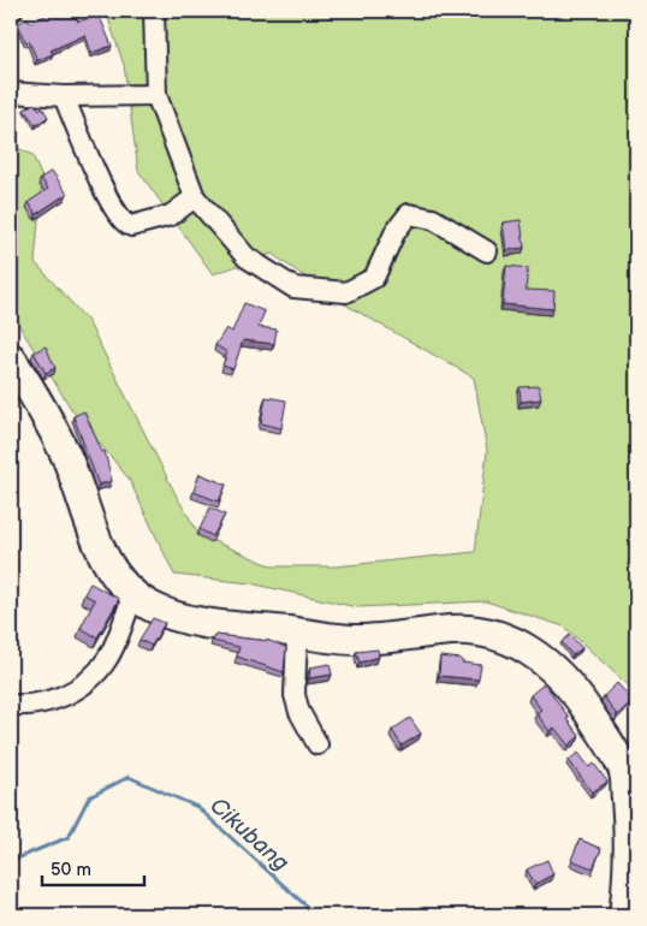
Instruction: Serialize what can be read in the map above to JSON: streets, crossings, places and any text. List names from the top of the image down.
{
  "water": ["Cikubang"],
  "scale_bar": "50 m"
}
